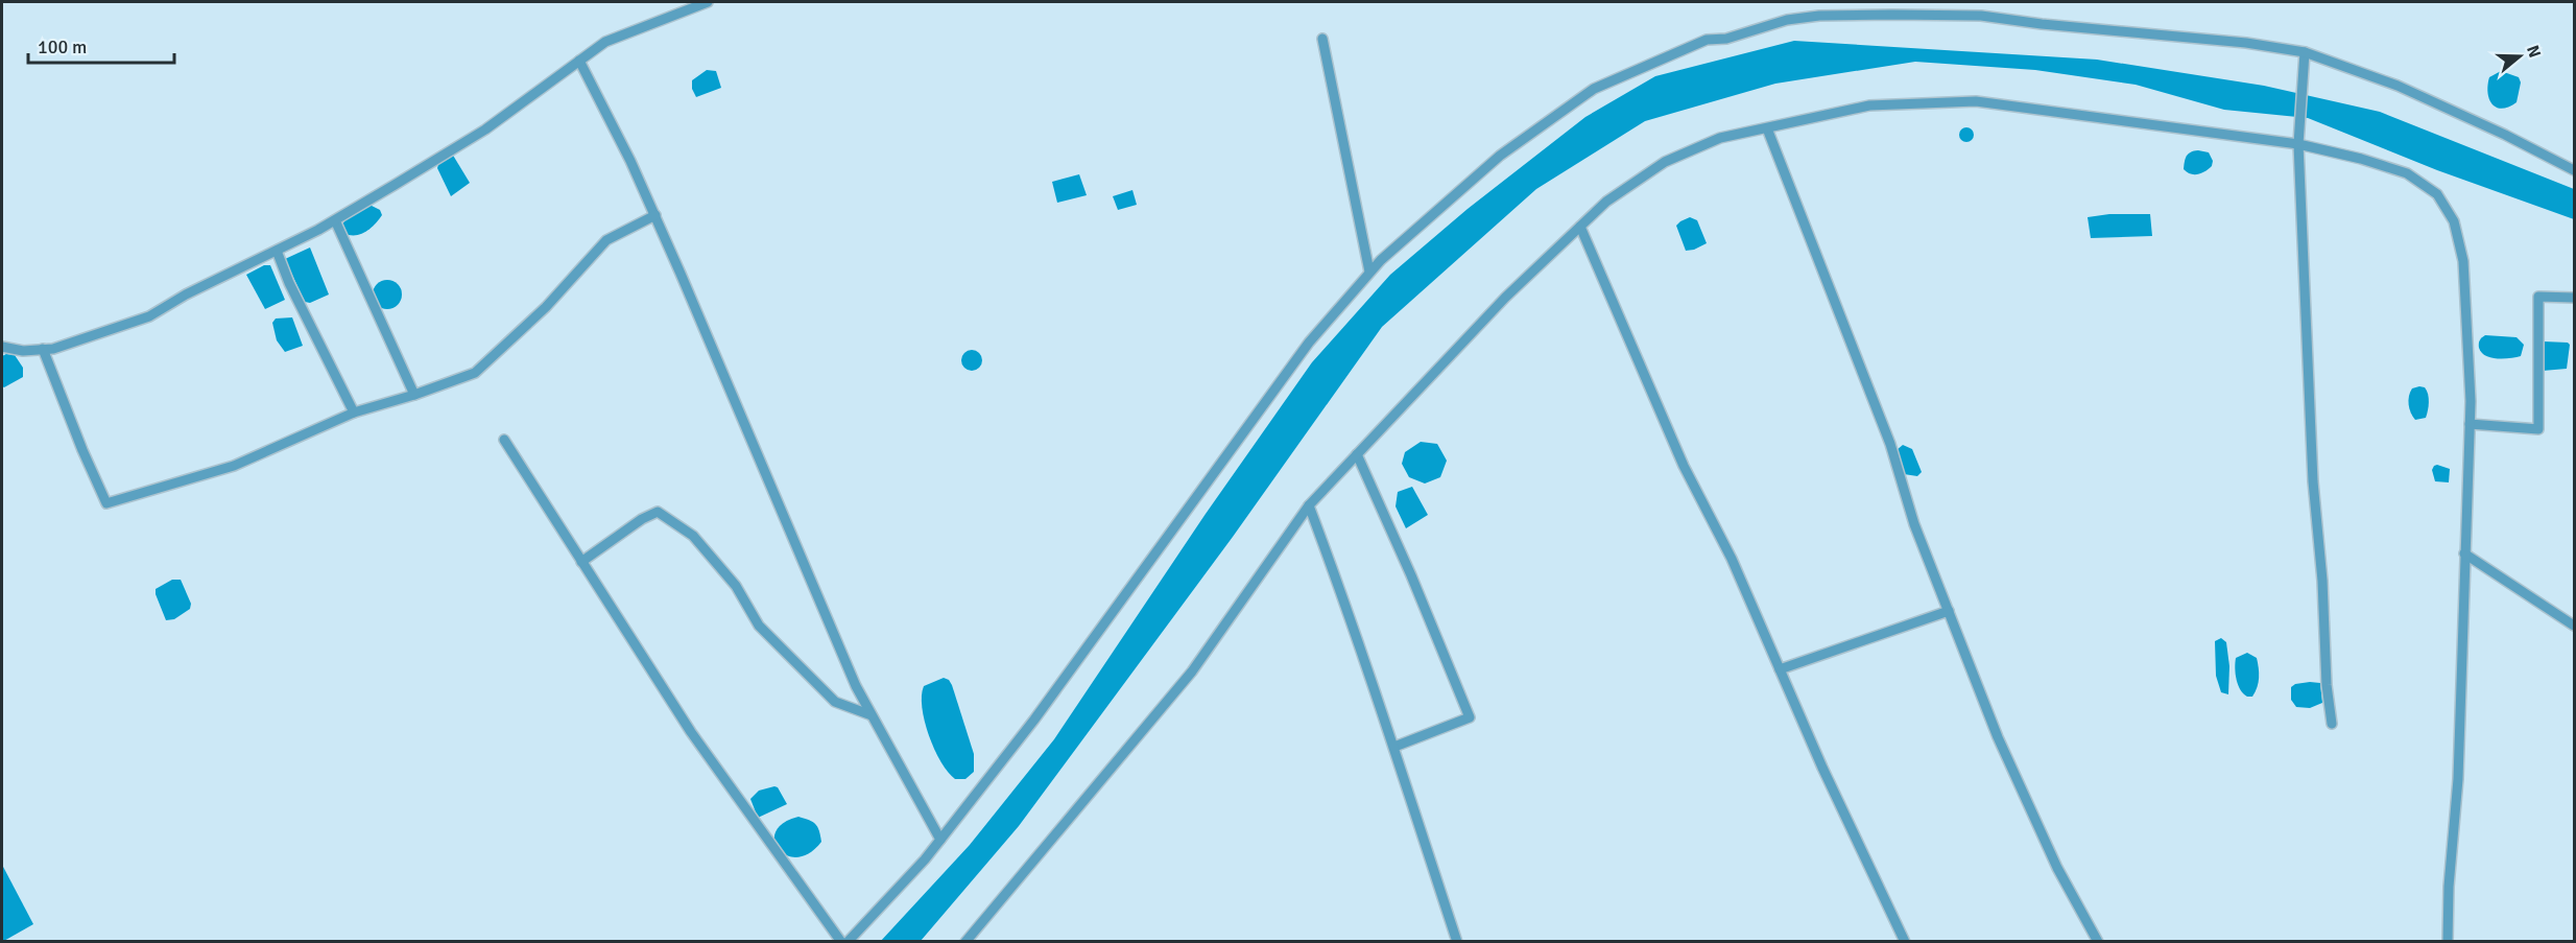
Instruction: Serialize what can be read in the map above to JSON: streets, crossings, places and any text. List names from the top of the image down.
{
  "scale_bar": "100 m",
  "north": "right"
}
